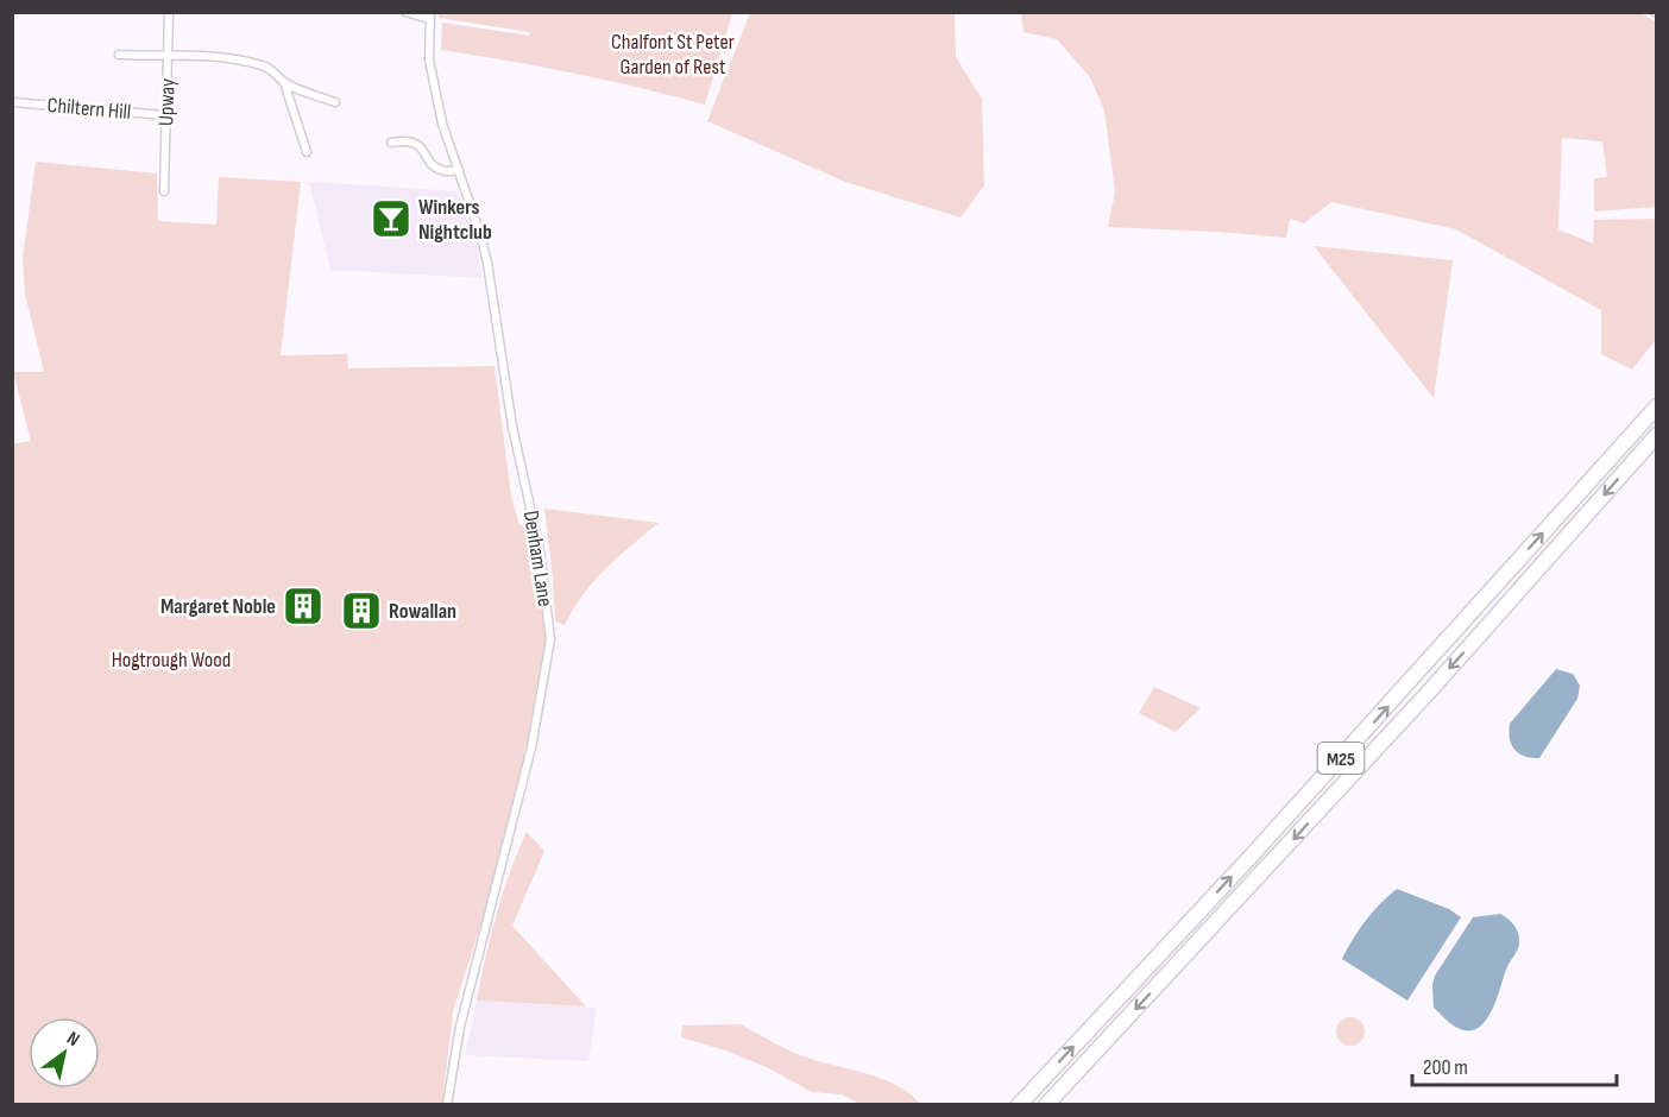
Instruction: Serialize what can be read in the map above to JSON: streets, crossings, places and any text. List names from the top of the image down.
{
  "streets": {
    "highway": ["M25"],
    "street": ["Upway", "Chiltern Hill", "Denham Lane"]
  },
  "crossings": [
    ["Upway", "Chiltern Hill"]
  ],
  "parks": ["Chalfont St Peter Garden of Rest", "Hogtrough Wood"],
  "places": {
    "bar": ["Winkers Nightclub"],
    "building": ["Margaret Noble", "Rowallan"]
  },
  "scale_bar": "200 m",
  "north": "top right"
}
